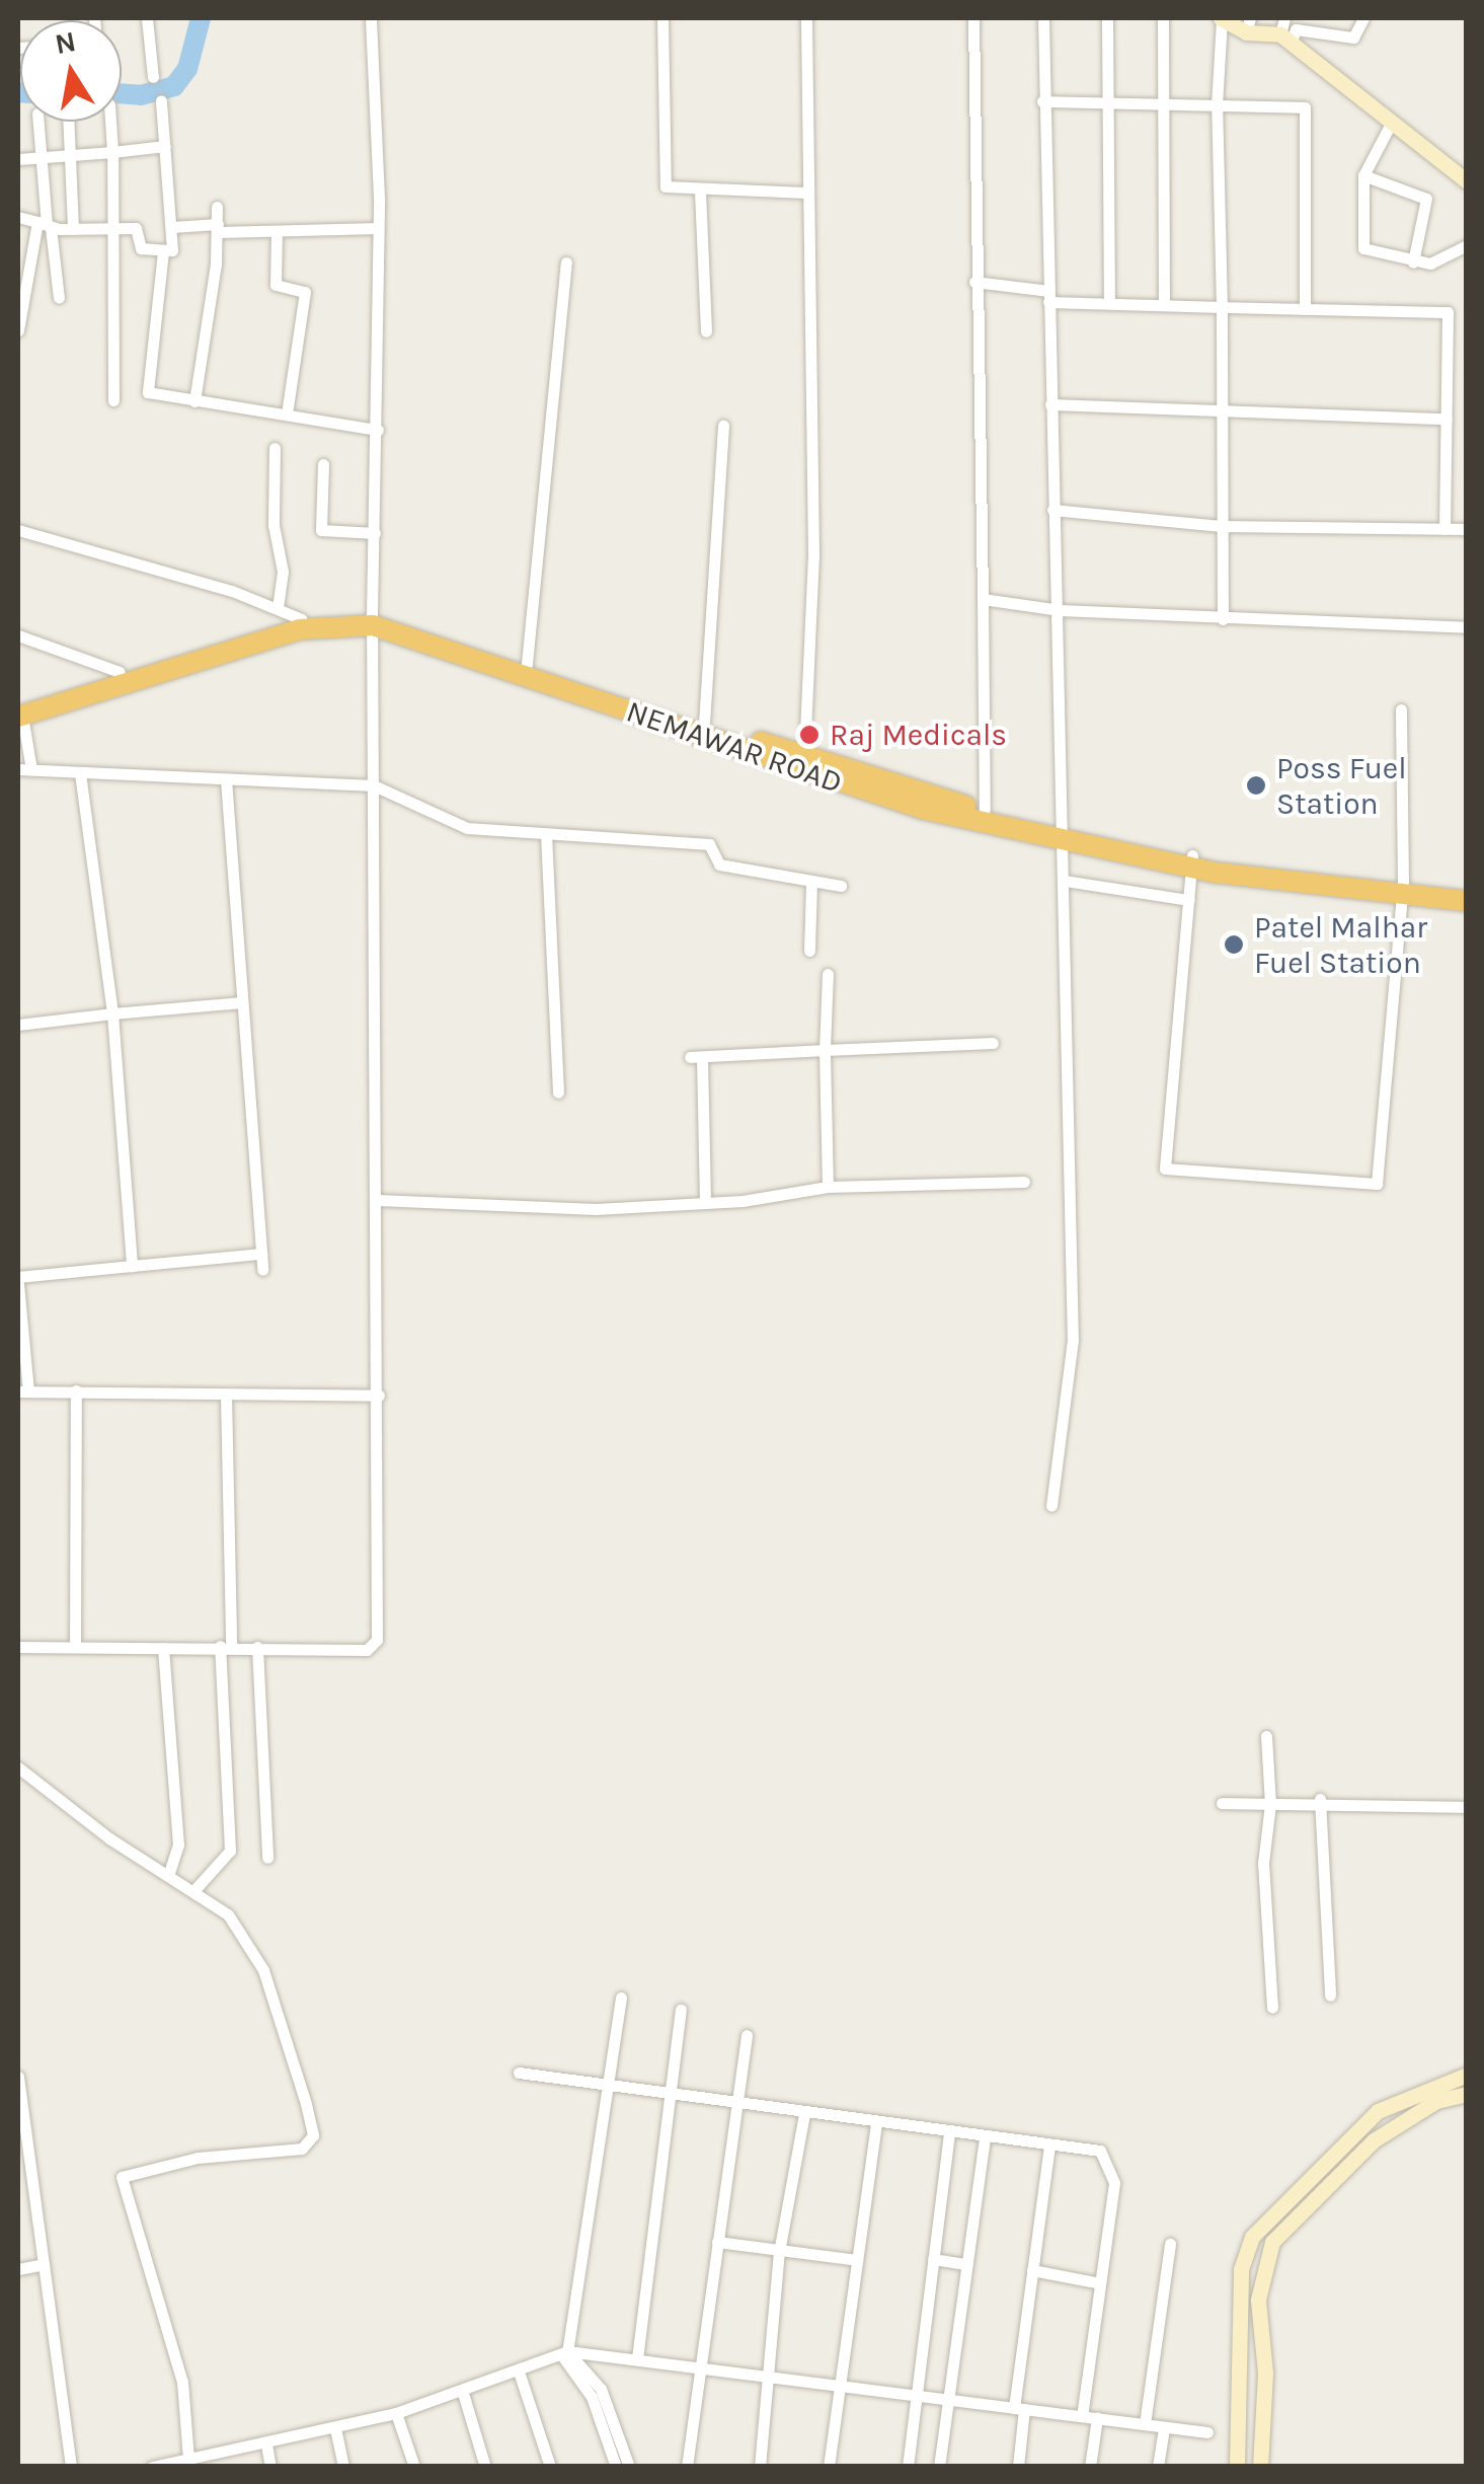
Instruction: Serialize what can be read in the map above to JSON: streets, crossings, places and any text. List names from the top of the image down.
{
  "streets": {
    "highway": ["NEMAWAR ROAD"]
  },
  "places": ["Raj Medicals", "Poss Fuel Station", "Patel Malhar Fuel Station"],
  "north": "top"
}
